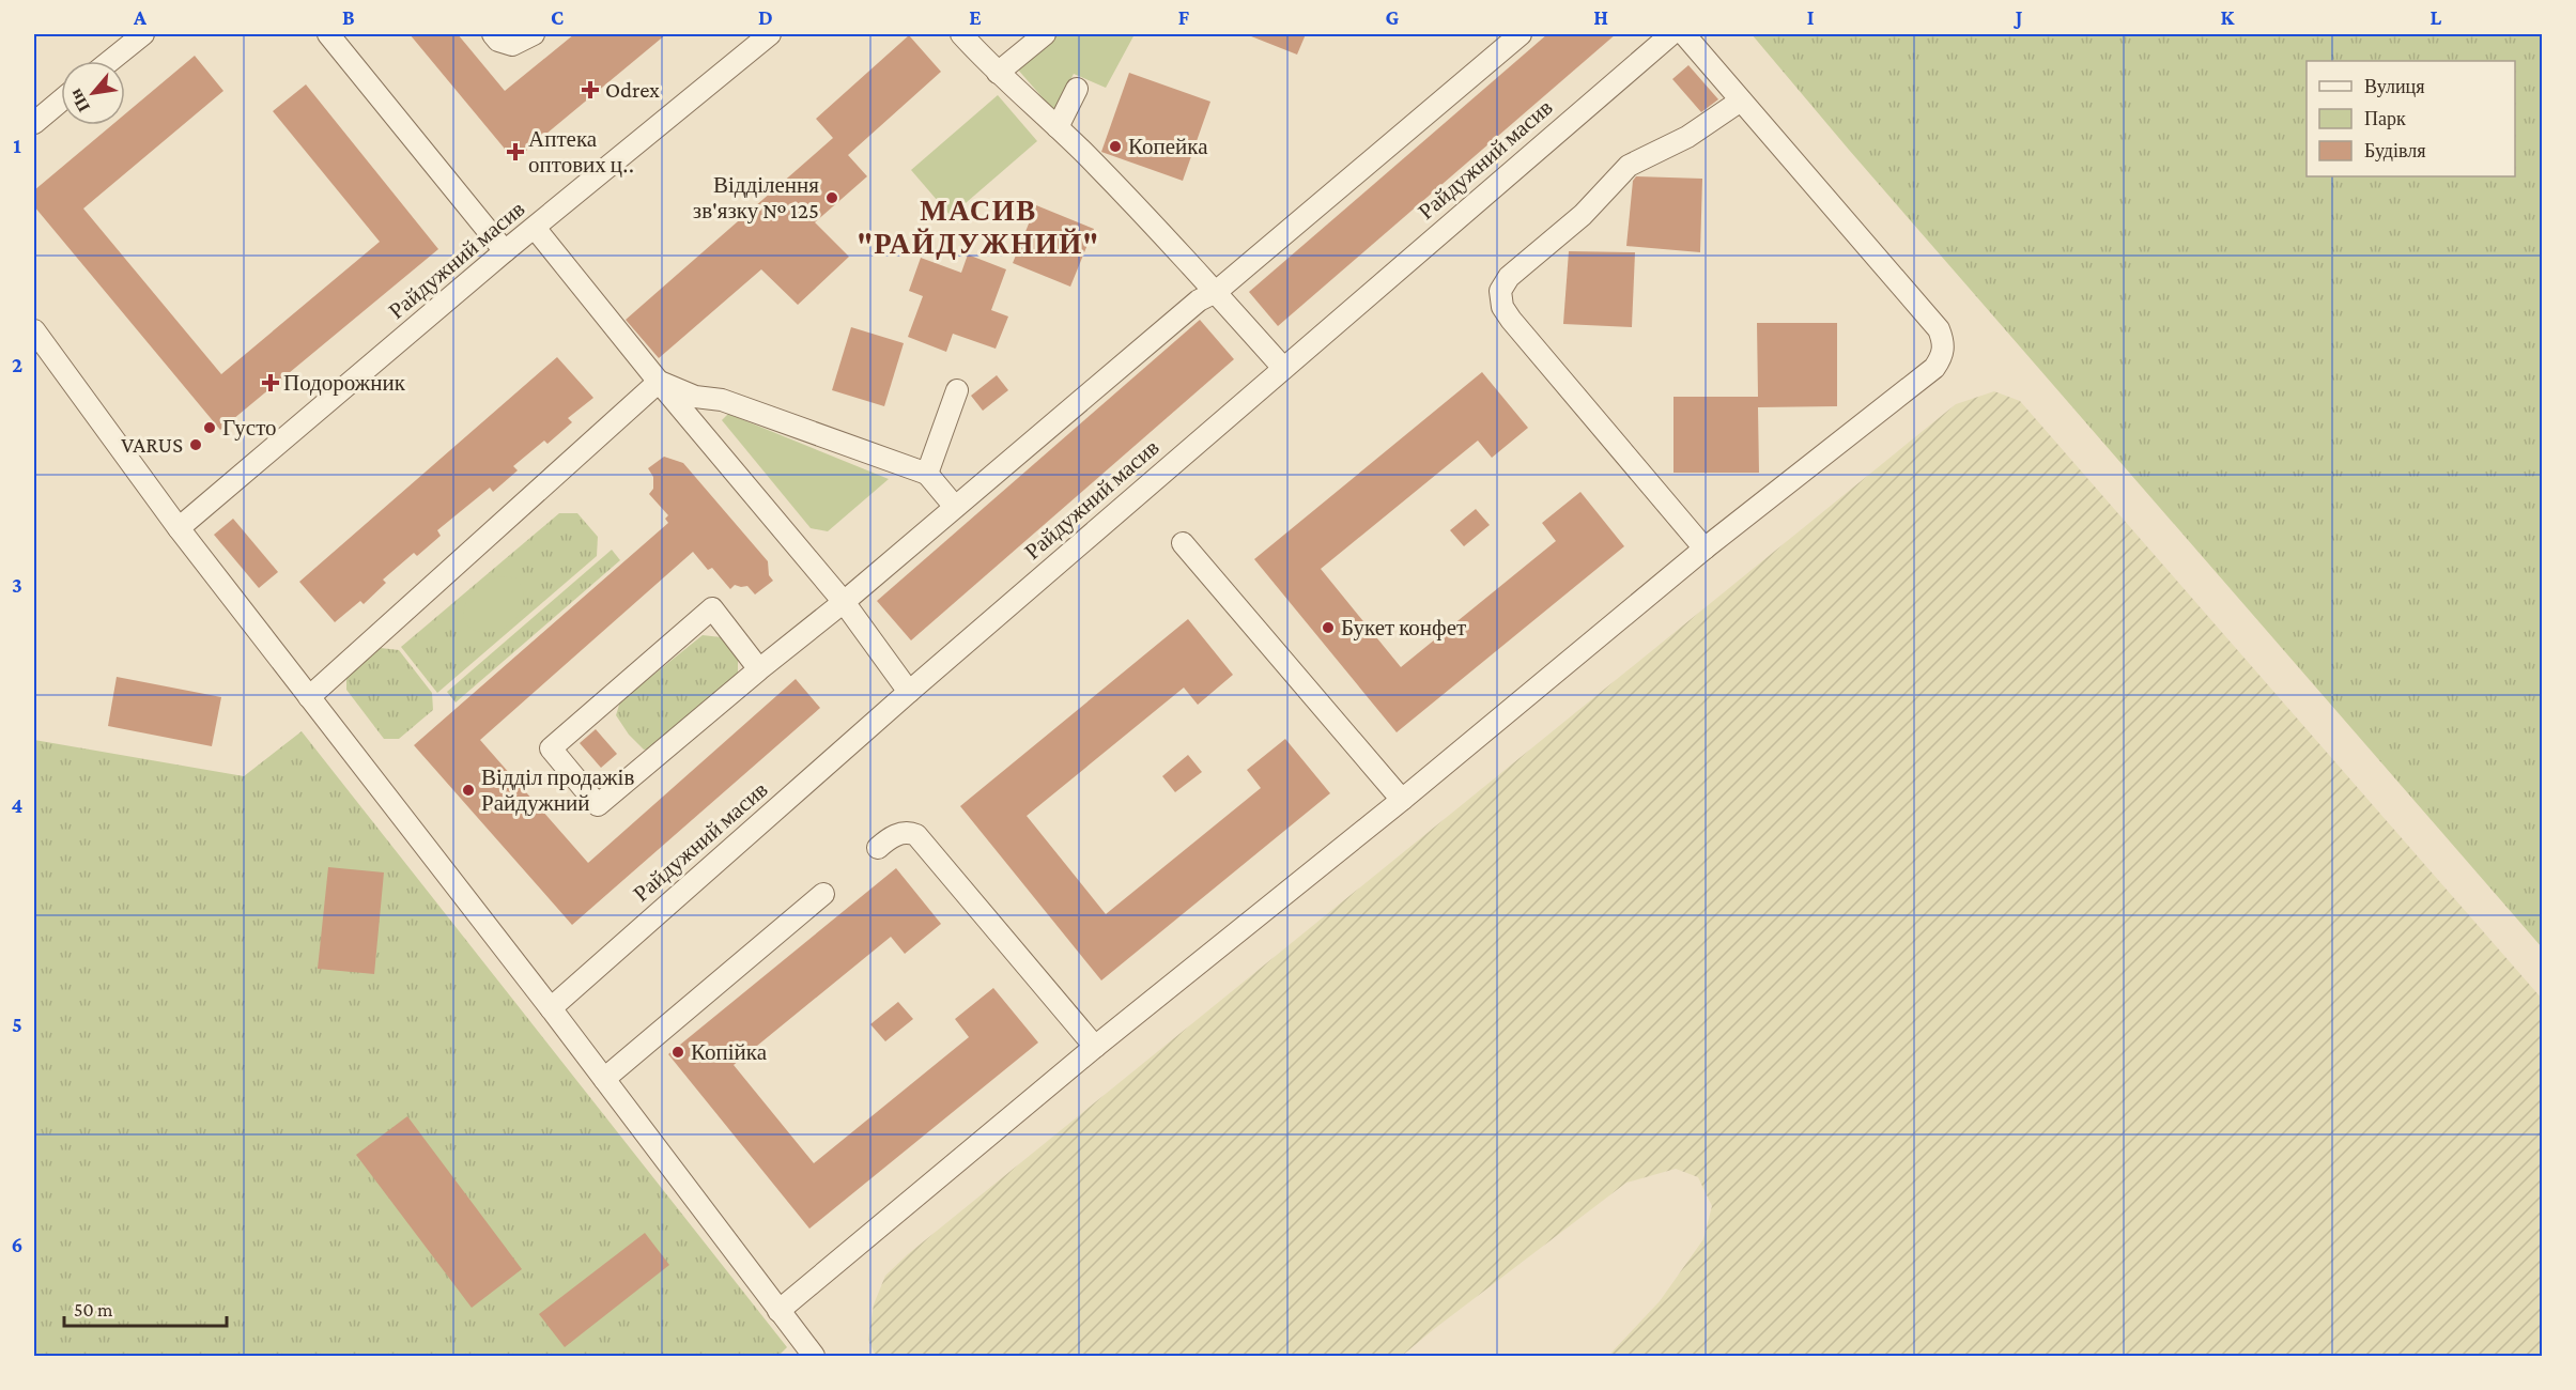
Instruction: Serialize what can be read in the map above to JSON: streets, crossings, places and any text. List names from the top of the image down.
{
  "streets": {
    "street": ["Райдужний масив"]
  },
  "districts": ["МАСИВ \"РАЙДУЖНИЙ\""],
  "places": {
    "health": ["Odrex", "Аптека оптових ц‥", "Подорожник"],
    "other": [
      "Копейка",
      "Відділення зв'язку № 125",
      "Густо",
      "VARUS",
      "Букет конфет",
      "Відділ продажів Райдужний",
      "Копійка"
    ]
  },
  "legend": ["Вулиця", "Парк", "Будівля"],
  "scale_bar": "50 m",
  "north": "bottom left",
  "grid": {
    "columns": [
      "A",
      "B",
      "C",
      "D",
      "E",
      "F",
      "G",
      "H",
      "I",
      "J",
      "K",
      "L"
    ],
    "rows": [
      "1",
      "2",
      "3",
      "4",
      "5",
      "6"
    ]
  }
}
